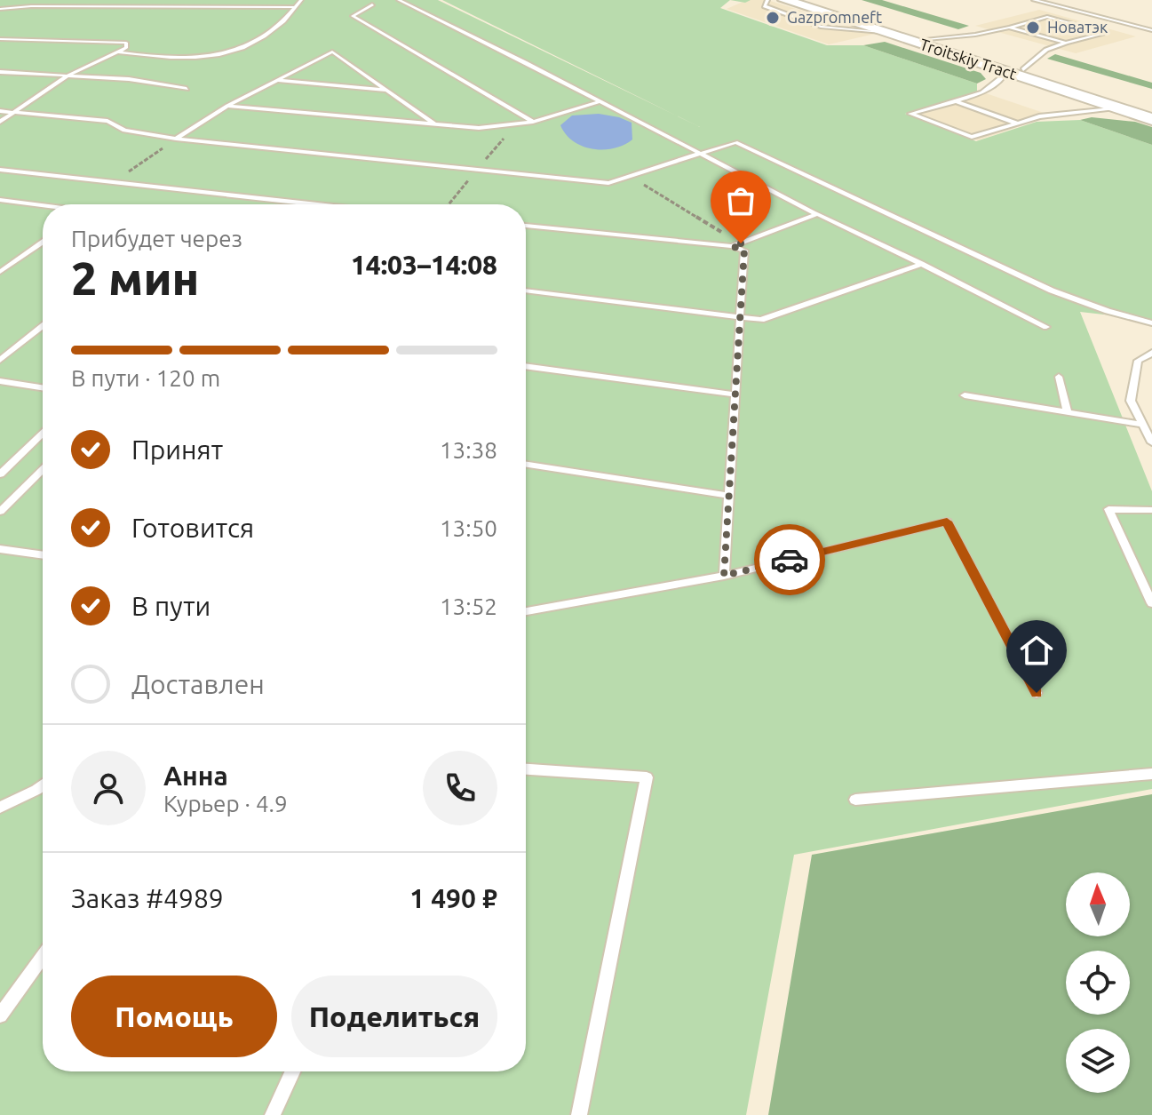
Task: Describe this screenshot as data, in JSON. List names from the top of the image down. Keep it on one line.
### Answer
{"streets":{"main road":["Troitskiy Tract"]},"places":["Gazpromneft","Новатэк"],"north":"top","page":{"heading":["2 мин","Прибудет через","14:03–14:08"],"panel":["Анна","Курьер · 4.9","Заказ #4989","1 490 ₽"],"bar":"В пути · 120 m","list":[["Принят","13:38"],["Готовится","13:50"],["В пути","13:52"],"Доставлен"],"buttons":["Помощь","Поделиться"]}}
